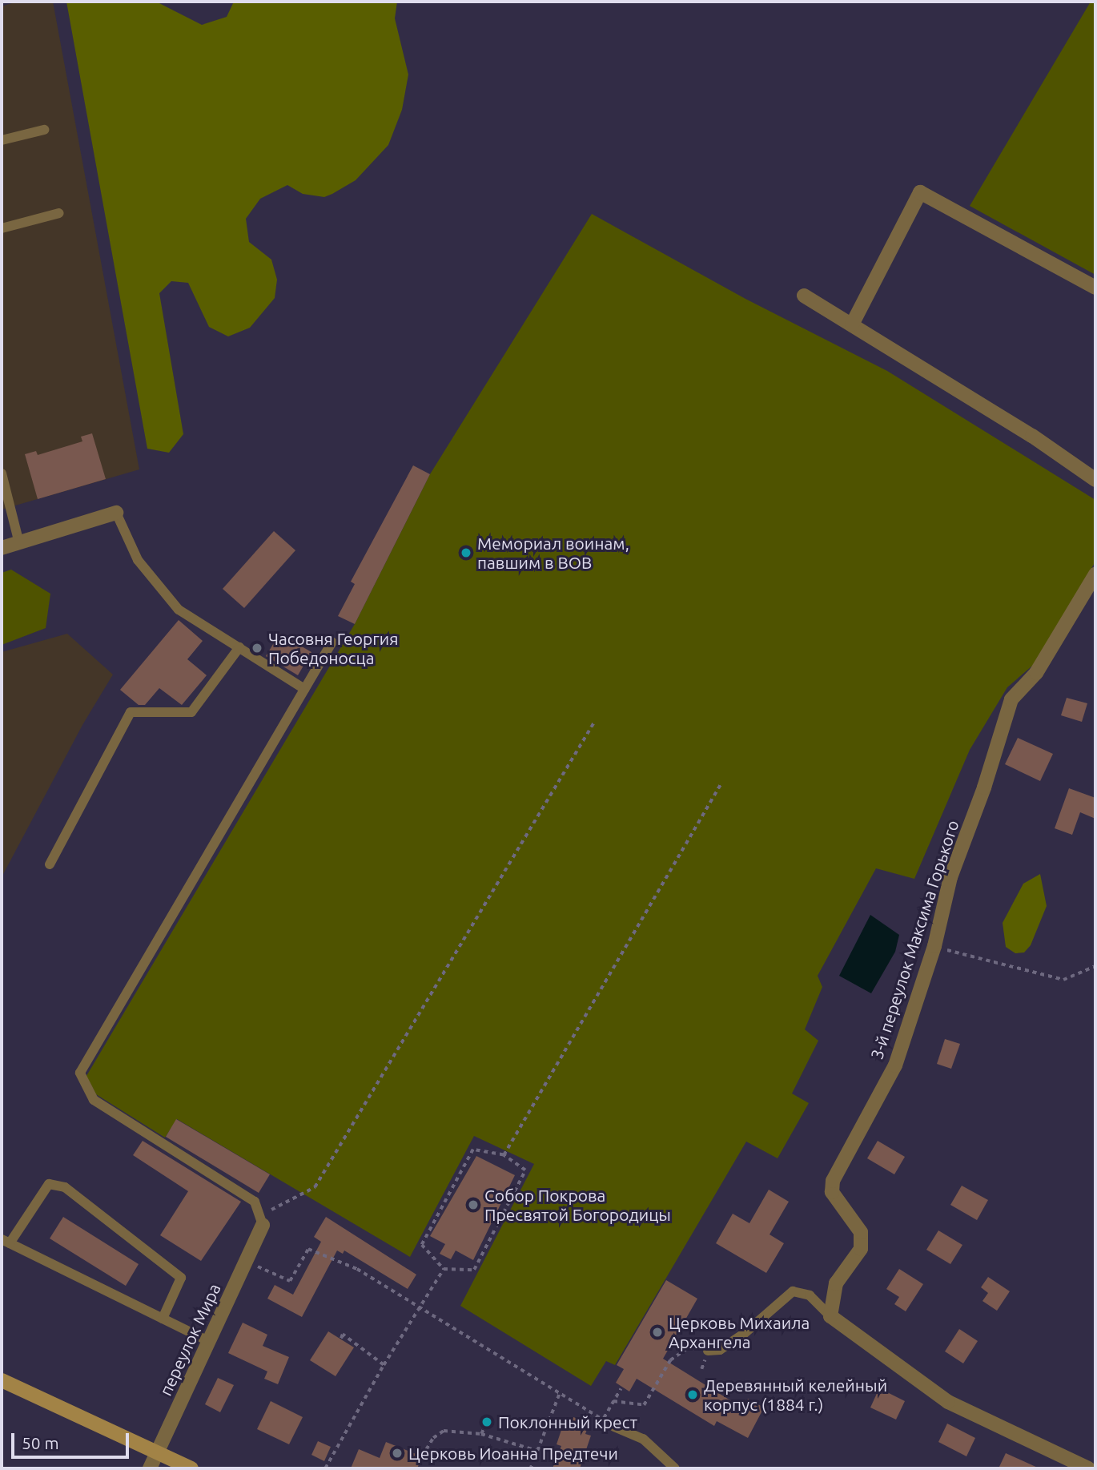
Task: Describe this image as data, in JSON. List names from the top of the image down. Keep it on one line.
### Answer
{"streets":{"street":["3-й переулок Максима Горького","переулок Мира"]},"places":["Мемориал воинам, павшим в ВОВ","Часовня Георгия Победоносца","Собор Покрова Пресвятой Богородицы","Церковь Михаила Архангела","Деревянный келейный корпус (1884 г.)","Поклонный крест","Церковь Иоанна Предтечи"],"scale_bar":"50 m"}
